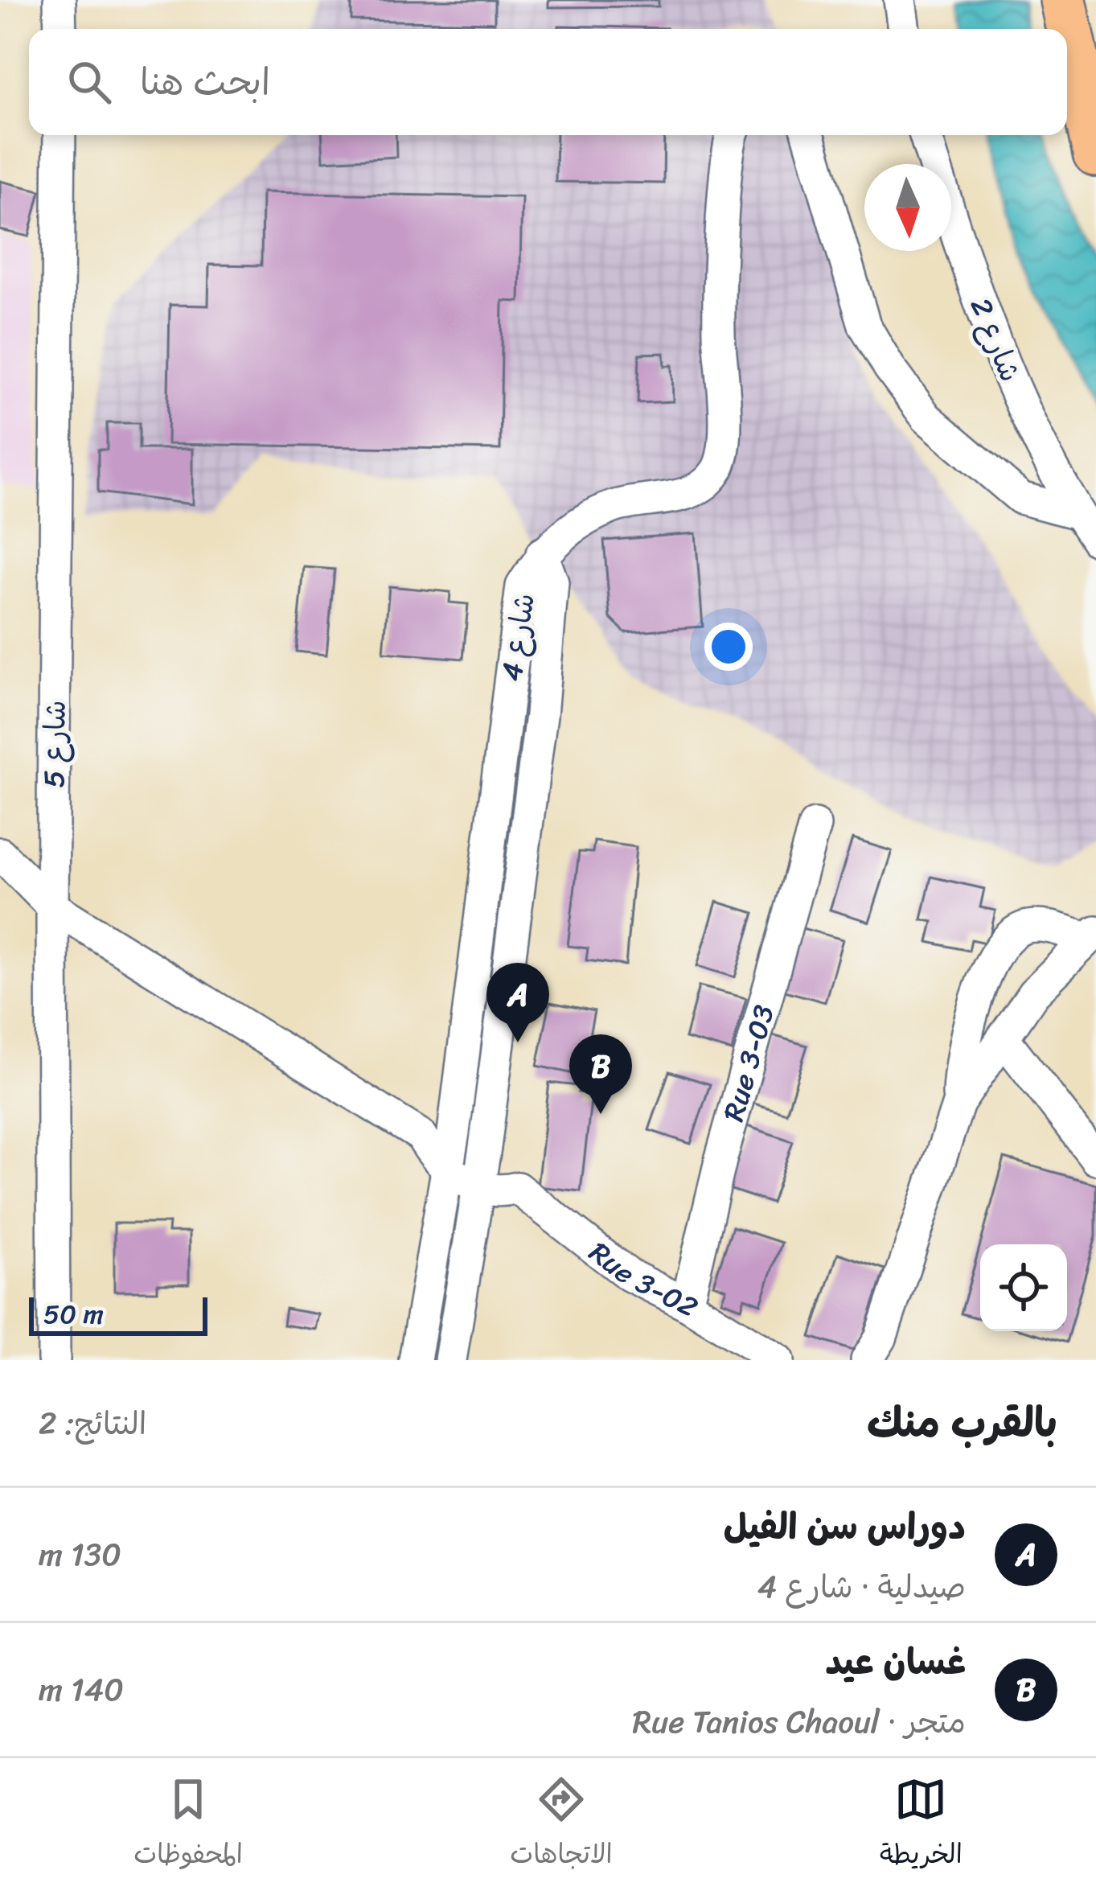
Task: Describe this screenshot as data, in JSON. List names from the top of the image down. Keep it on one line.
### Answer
{"streets":{"street":["شارع 2","شارع 4","شارع 5","Rue 3-03","Rue 3-02"]},"crossings":[["شارع 4","Rue 3-02"],["Rue 3-03","Rue 3-02"]],"scale_bar":"50 m","north":"bottom","page":{"search":"ابحث هنا","pins":["A","B"],"scale":"50 m","heading":["بالقرب منك","النتائج: 2"],"list":[{"mark":"A","name":"دوراس سن الفيل","note":"صيدلية · شارع 4","value":"130 m"},{"mark":"B","name":"غسان عيد","note":"متجر · Rue Tanios Chaoul","value":"140 m"}],"nav":["الخريطة","الاتجاهات","المحفوظات"]}}
